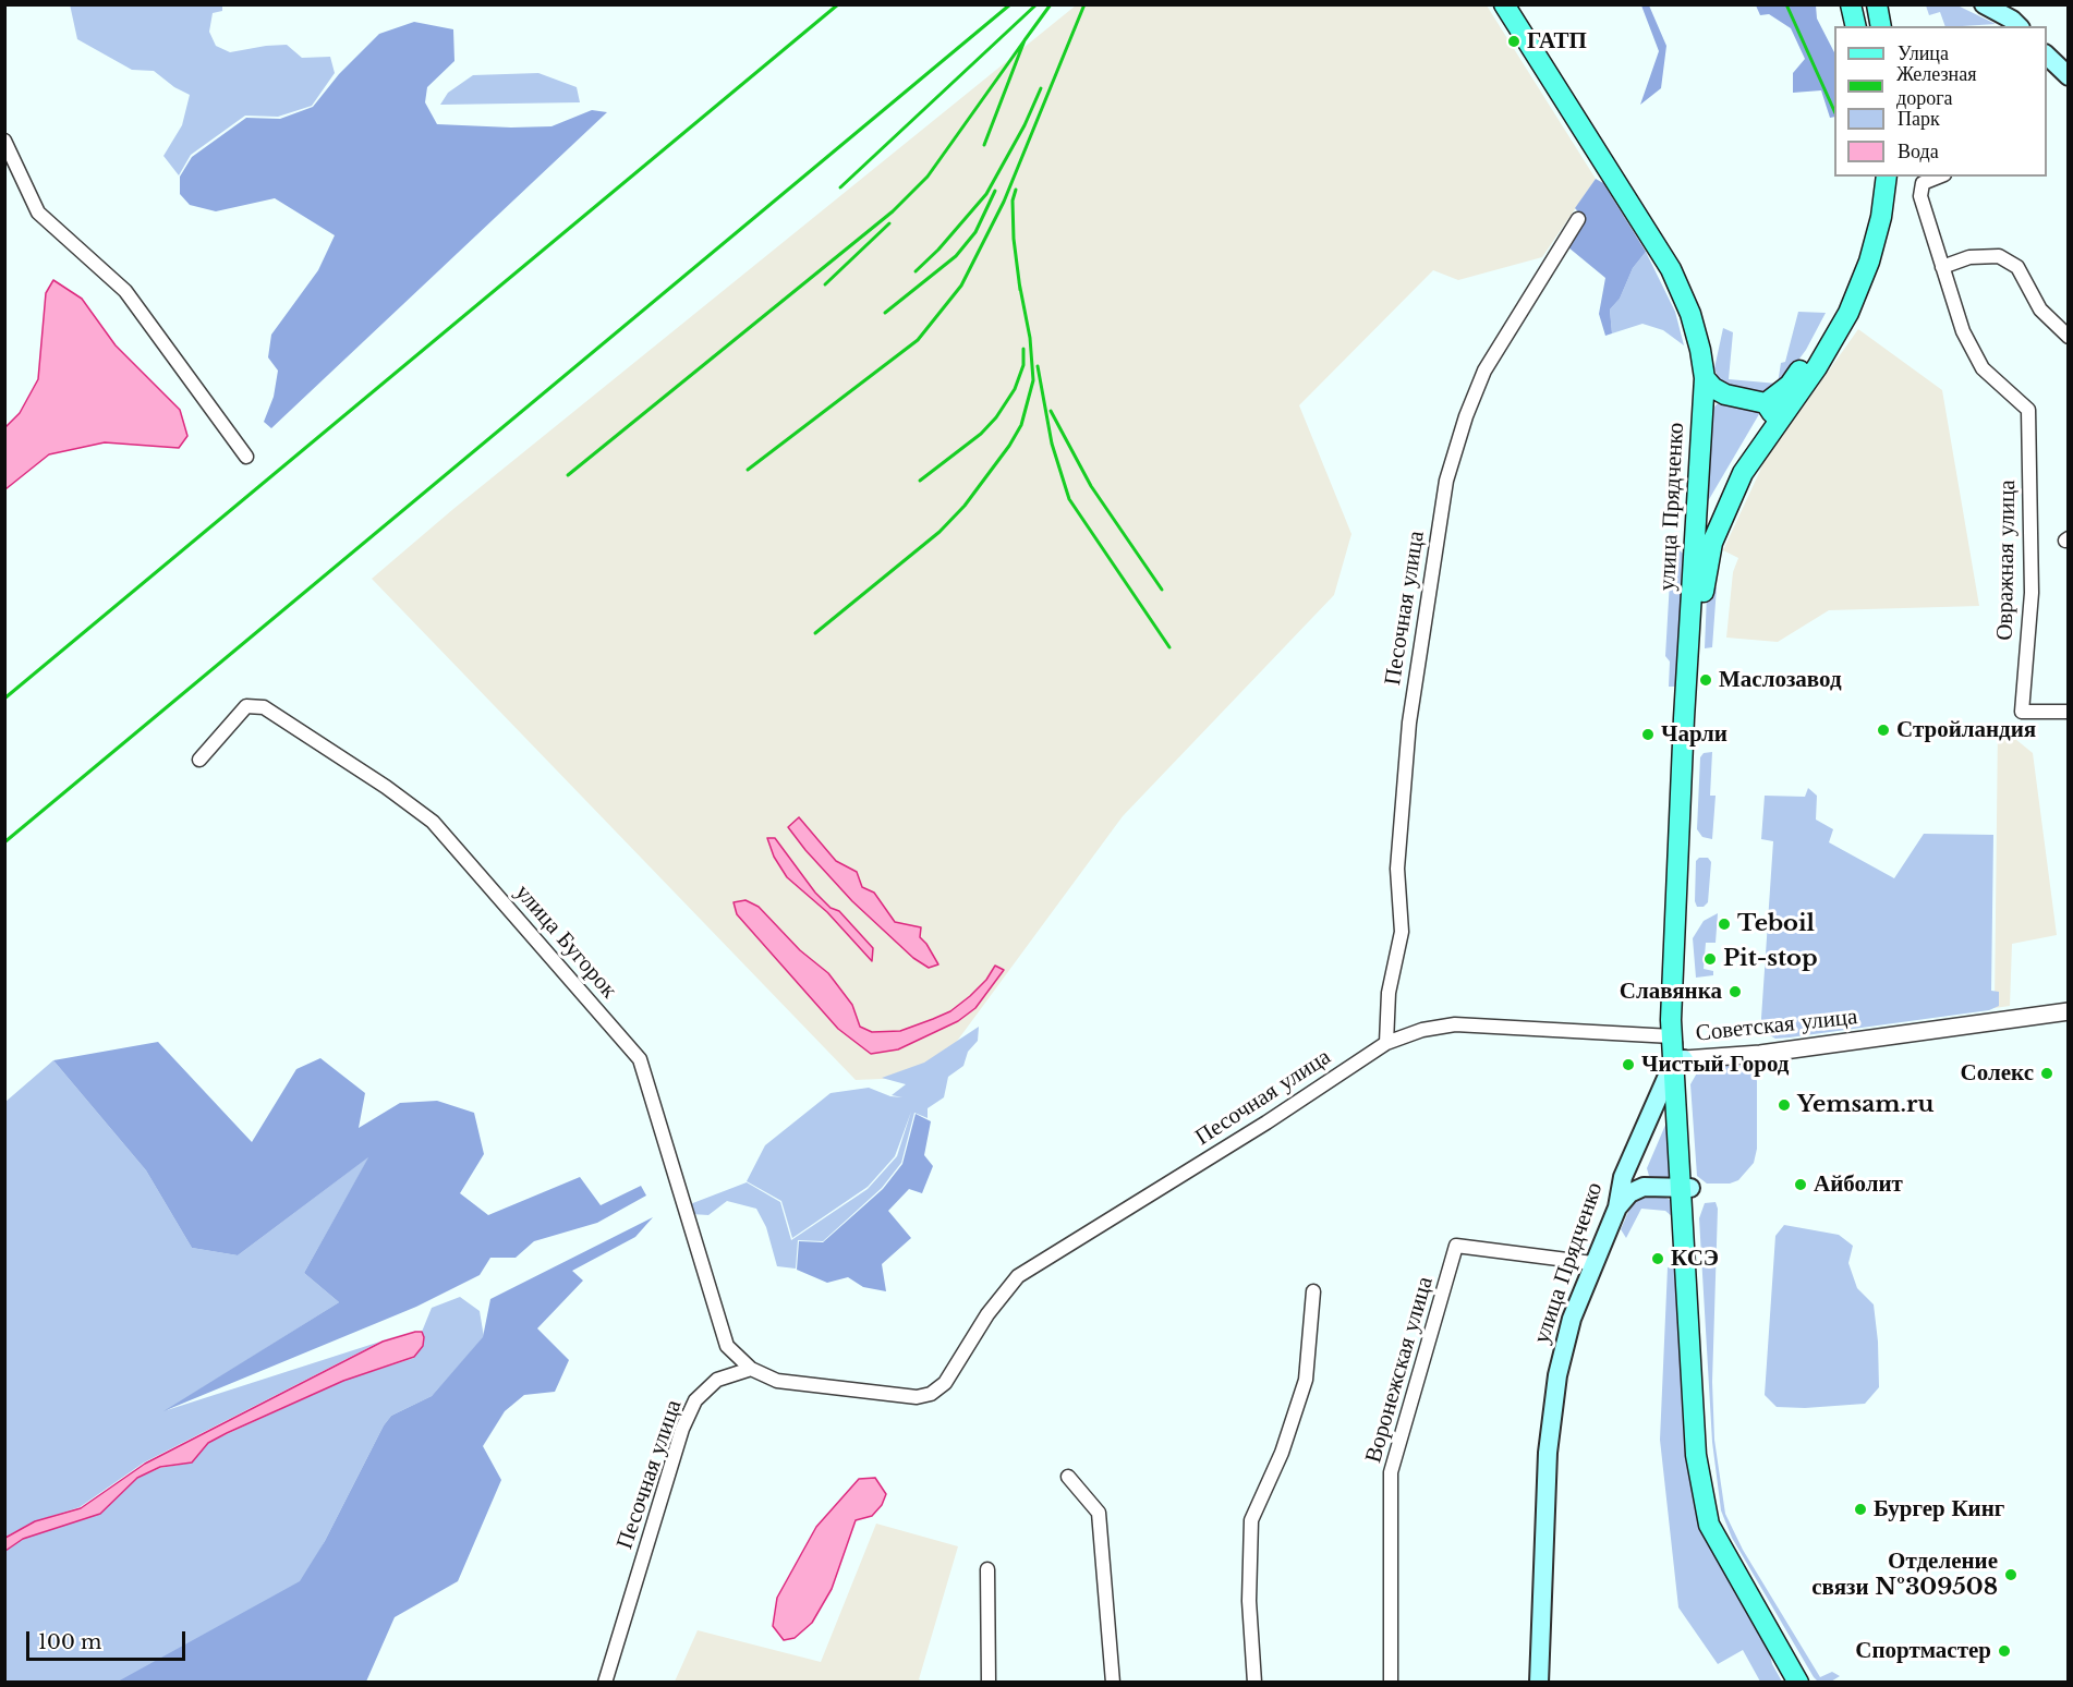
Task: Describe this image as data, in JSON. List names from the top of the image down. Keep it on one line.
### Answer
{"streets":{"main road":["улица Прядченко"],"street":["Овражная улица","Песочная улица","улица Бугорок","Советская улица","Воронежская улица"]},"crossings":[["улица Прядченко","Советская улица"],["улица Прядченко","Воронежская улица"],["Песочная улица","улица Бугорок"],["Песочная улица","Советская улица"]],"places":["ГАТП","Маслозавод","Стройландия","Чарли","Teboil","Pit-stop","Славянка","Чистый Город","Солекс","Yemsam.ru","Айболит","КСЭ","Бургер Кинг","Отделение связи №309508","Спортмастер"],"legend":["Улица","Железная дорога","Парк","Вода"],"scale_bar":"100 m"}
